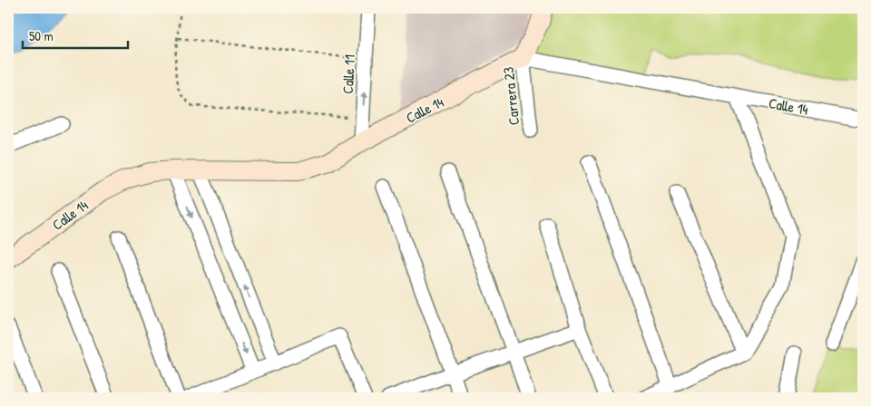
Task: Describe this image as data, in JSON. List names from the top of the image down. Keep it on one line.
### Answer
{"streets":{"street":["Calle 11","Carrera 23","Calle 14"]},"crossings":[["Calle 11","Calle 14"],["Carrera 23","Calle 14"]],"one_way":["Calle 11"],"scale_bar":"50 m"}
